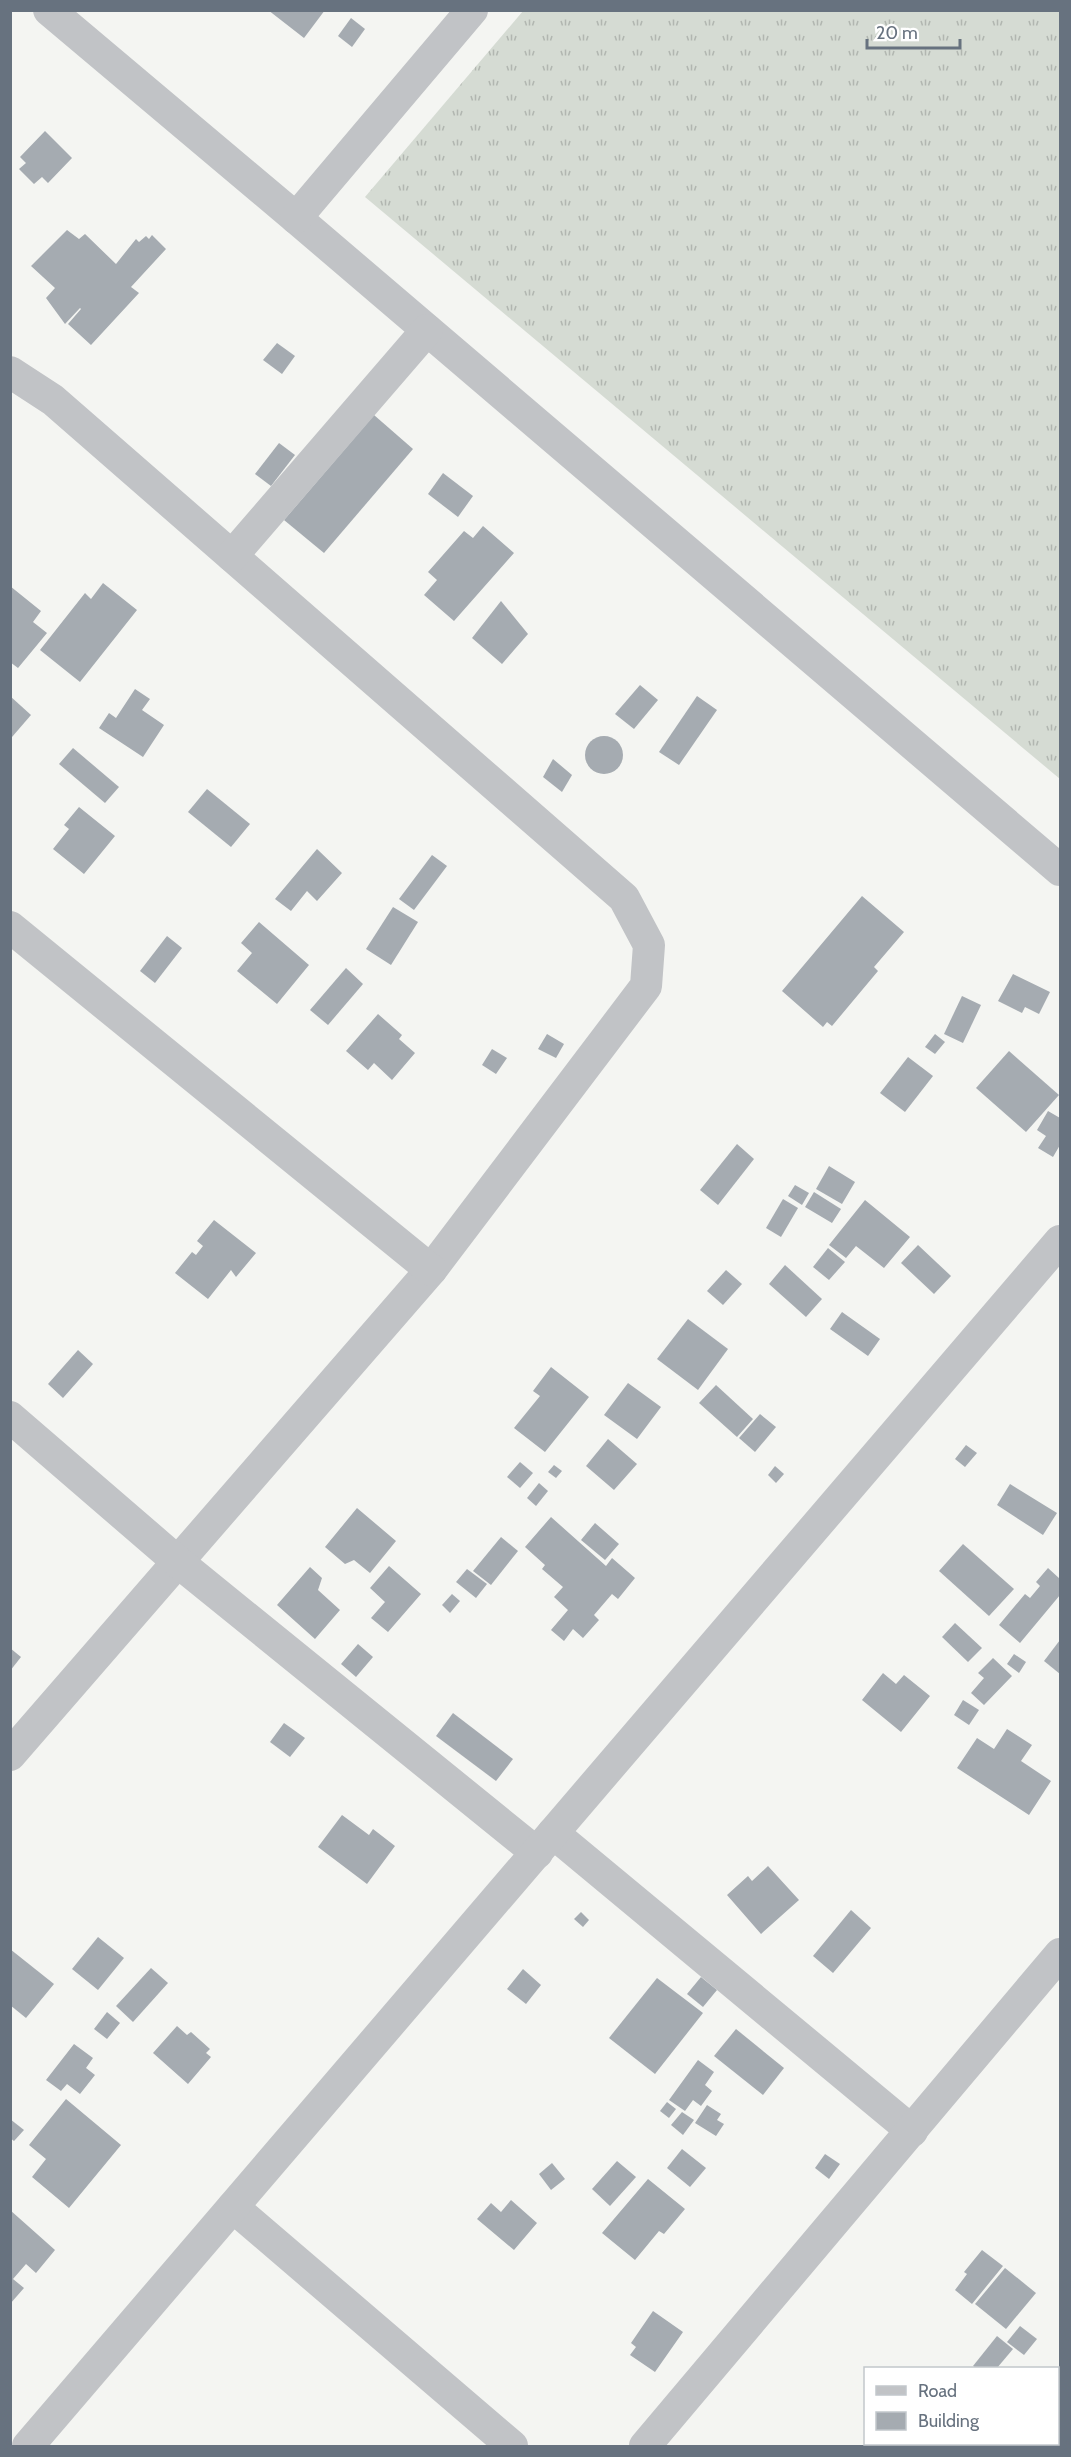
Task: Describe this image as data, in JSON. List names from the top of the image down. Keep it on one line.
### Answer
{"legend":["Road","Building"],"scale_bar":"20 m"}
